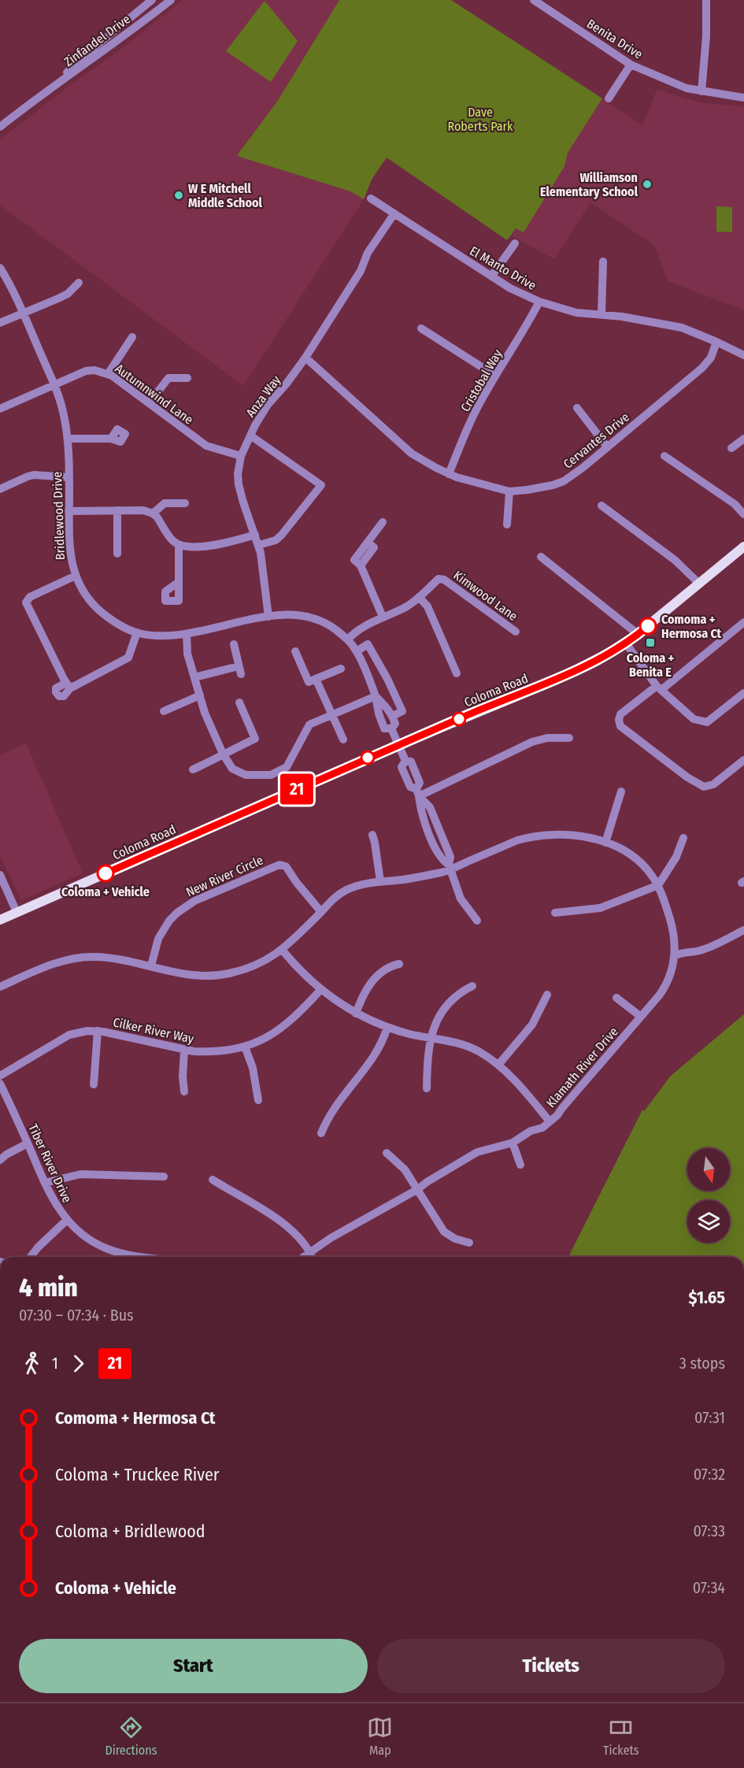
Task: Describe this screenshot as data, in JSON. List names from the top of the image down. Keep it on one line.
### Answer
{"streets":{"main road":["Coloma Road"],"street":["Benita Drive","Zinfandel Drive","El Manto Drive","Cristobal Way","Autumnwind Lane","Anza Way","Cervantes Drive","Bridlewood Drive","Kimwood Lane","New River Circle","Cilker River Way","Klamath River Drive","Tiber River Drive"]},"crossings":[["El Manto Drive","Cristobal Way"],["El Manto Drive","Anza Way"],["El Manto Drive","Cervantes Drive"],["Cristobal Way","Cervantes Drive"],["Autumnwind Lane","Anza Way"],["Autumnwind Lane","Bridlewood Drive"],["Anza Way","Cervantes Drive"],["Anza Way","Bridlewood Drive"],["Bridlewood Drive","Kimwood Lane"],["Bridlewood Drive","Coloma Road"],["New River Circle","Klamath River Drive"]],"parks":["Dave Roberts Park"],"places":{"other":["Williamson Elementary School","W E Mitchell Middle School","Comoma + Hermosa Ct","Coloma + Vehicle"],"transit":["Coloma + Benita E"]},"lines":["bus line 21"],"north":"bottom","page":{"on_map":"21","heading":["4 min","07:30 – 07:34 · Bus","$1.65"],"legs":["1","21","3 stops"],"list":[{"name":"Comoma + Hermosa Ct","value":"07:31"},{"name":"Coloma + Truckee River","value":"07:32"},{"name":"Coloma + Bridlewood","value":"07:33"},{"name":"Coloma + Vehicle","value":"07:34"}],"buttons":["Start","Tickets"],"tabs":["Directions","Map","Tickets"]}}
